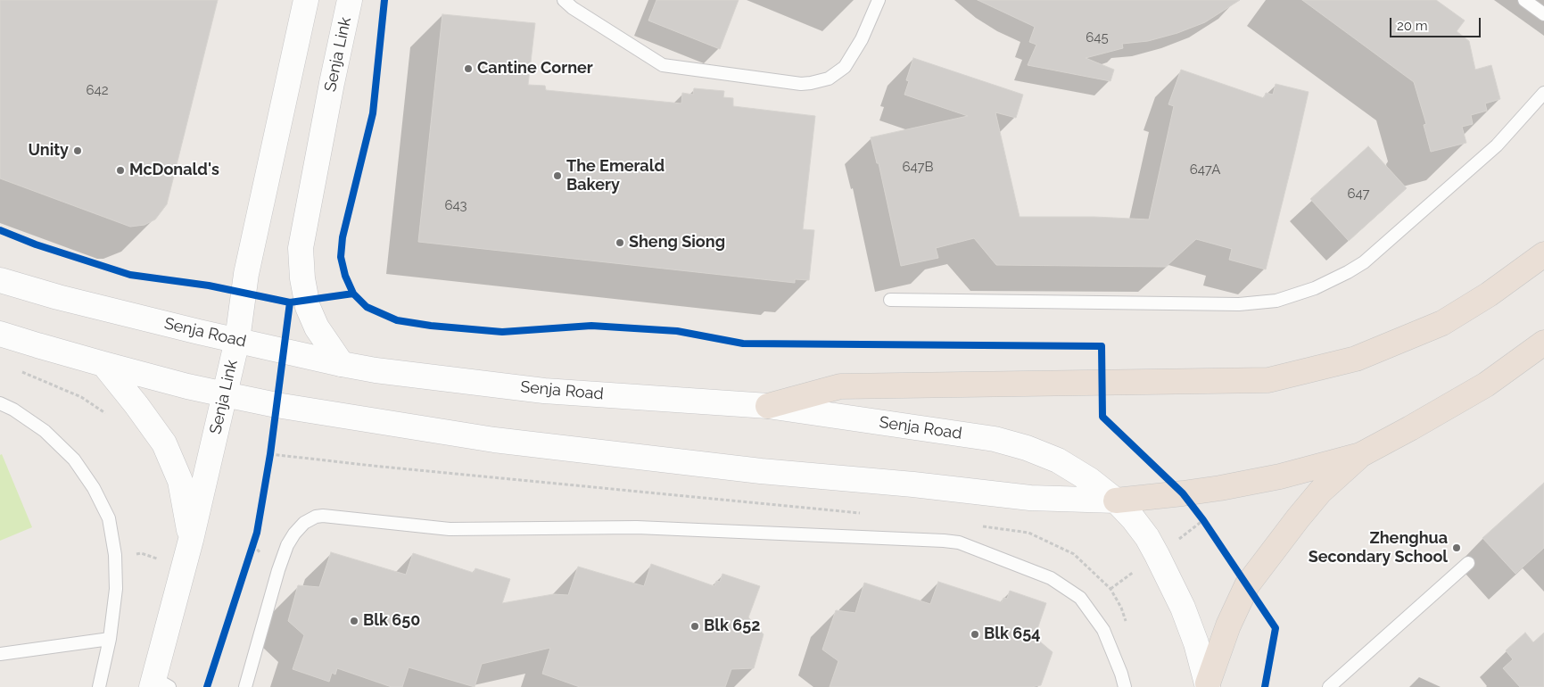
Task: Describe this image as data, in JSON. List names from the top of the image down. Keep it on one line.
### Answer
{"streets":{"street":["Senja Link","Senja Road"]},"crossings":[["Senja Link","Senja Road"]],"places":["Cantine Corner","Unity","McDonald's","The Emerald Bakery","Sheng Siong","Zhenghua Secondary School","Blk 650","Blk 652","Blk 654"],"house_numbers":["645","642","647B","647A","647","643"],"scale_bar":"20 m"}
